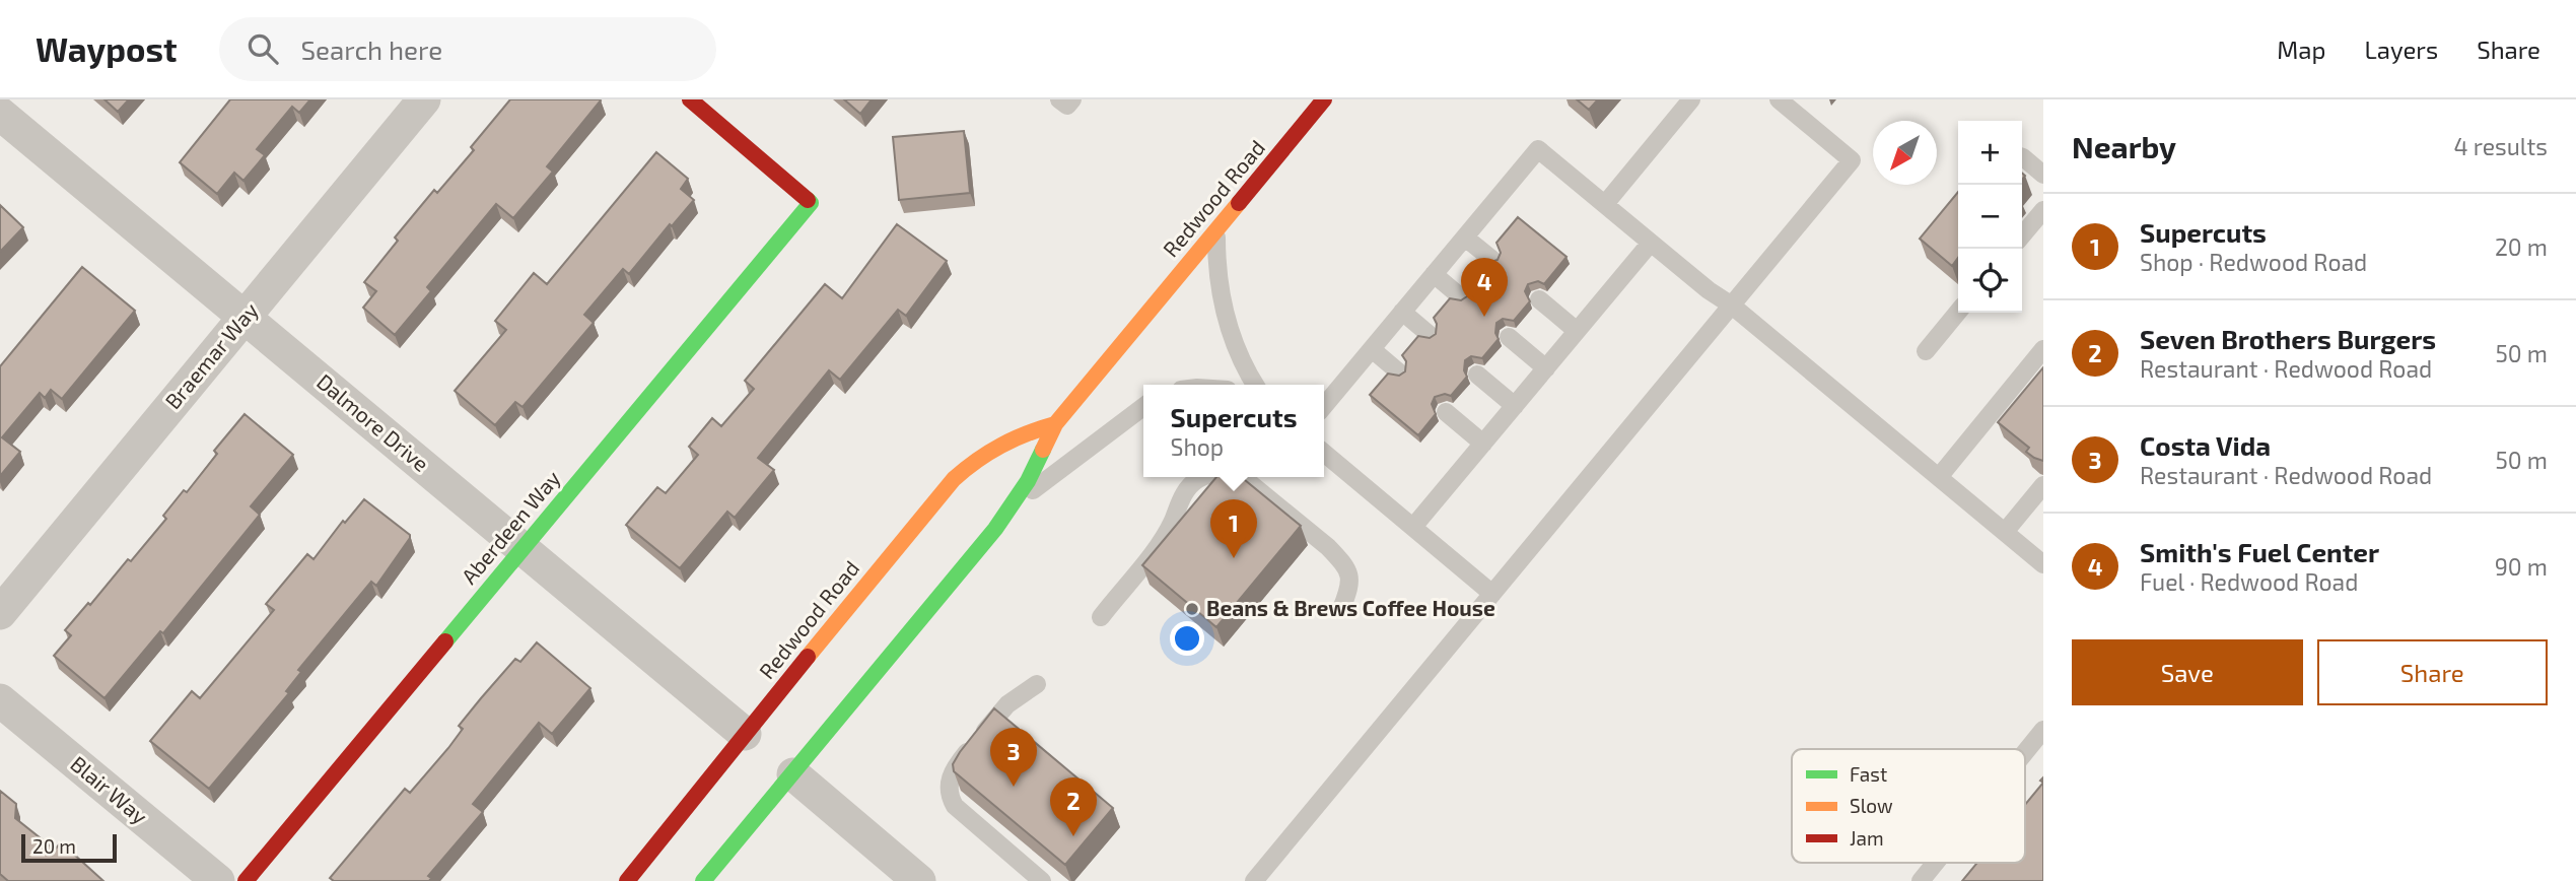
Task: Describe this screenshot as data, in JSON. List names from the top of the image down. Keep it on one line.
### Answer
{"streets":{"main road":["Redwood Road","Aberdeen Way"],"street":["Braemar Way","Dalmore Drive","Blair Way"]},"crossings":[["Redwood Road","Dalmore Drive"],["Braemar Way","Dalmore Drive"],["Dalmore Drive","Aberdeen Way"]],"places":["Beans & Brews Coffee House"],"legend":["Fast","Slow","Jam"],"scale_bar":"20 m","north":"bottom left","page":{"header":"Waypost","search":"Search here","nav":["Map","Layers","Share"],"heading":["Nearby","4 results"],"map_buttons":["+","−"],"list":[{"mark":"1","name":"Supercuts","note":"Shop · Redwood Road","value":"20 m"},{"mark":"2","name":"Seven Brothers Burgers","note":"Restaurant · Redwood Road","value":"50 m"},{"mark":"3","name":"Costa Vida","note":"Restaurant · Redwood Road","value":"50 m"},{"mark":"4","name":"Smith's Fuel Center","note":"Fuel · Redwood Road","value":"90 m"}],"pins":["4","1","3","2"],"popup":["Supercuts","Shop"],"buttons":["Save","Share"],"scale":"20 m"}}
